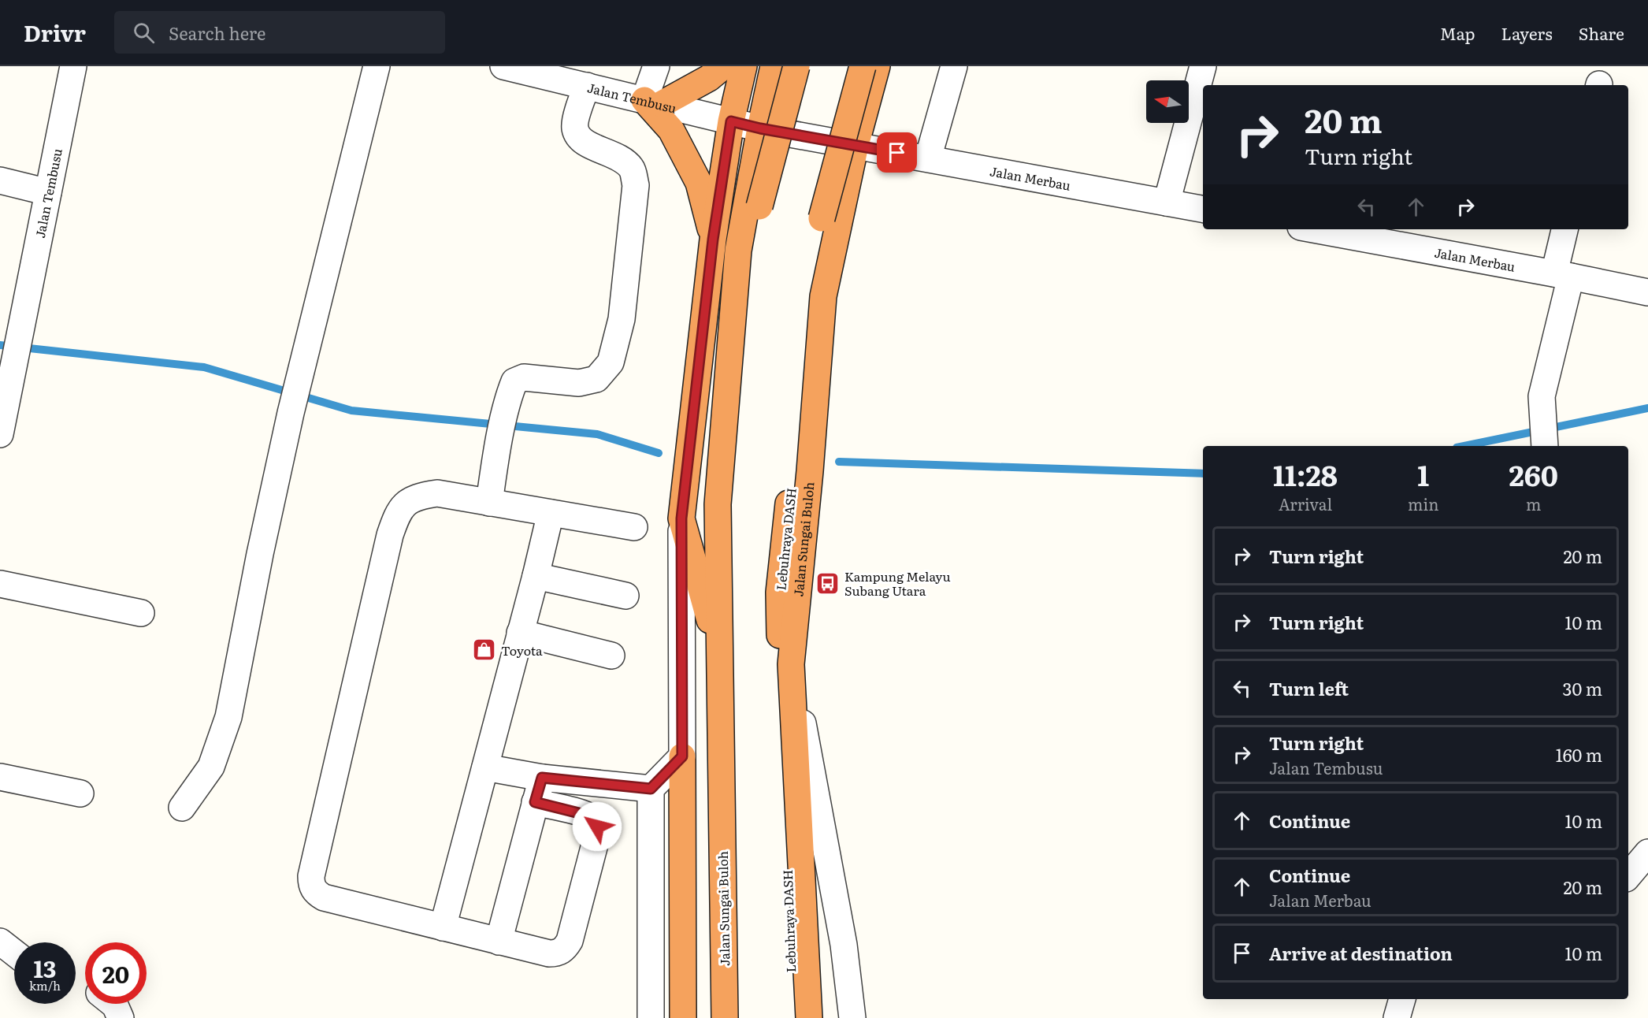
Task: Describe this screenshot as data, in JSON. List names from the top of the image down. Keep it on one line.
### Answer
{"streets":{"highway":["Lebuhraya DASH","Jalan Sungai Buloh"],"street":["Jalan Tembusu","Jalan Merbau"]},"crossings":[["Jalan Tembusu","Jalan Merbau"],["Jalan Tembusu","Jalan Sungai Buloh"],["Jalan Merbau","Jalan Sungai Buloh"]],"places":{"bus stop":["Kampung Melayu Subang Utara"],"shop":["Toyota"]},"north":"left","page":{"header":"Drivr","search":"Search here","nav":["Map","Layers","Share"],"turn":["20 m","Turn right"],"eta":["11:28","Arrival","1","min","260","m"],"list":[{"name":"Turn right","value":"20 m"},{"name":"Turn right","value":"10 m"},{"name":"Turn left","value":"30 m"},{"name":"Turn right","note":"Jalan Tembusu","value":"160 m"},{"name":"Continue","value":"10 m"},{"name":"Continue","note":"Jalan Merbau","value":"20 m"},{"name":"Arrive at destination","value":"10 m"}],"speed":"13 km/h","limit":"20"}}
